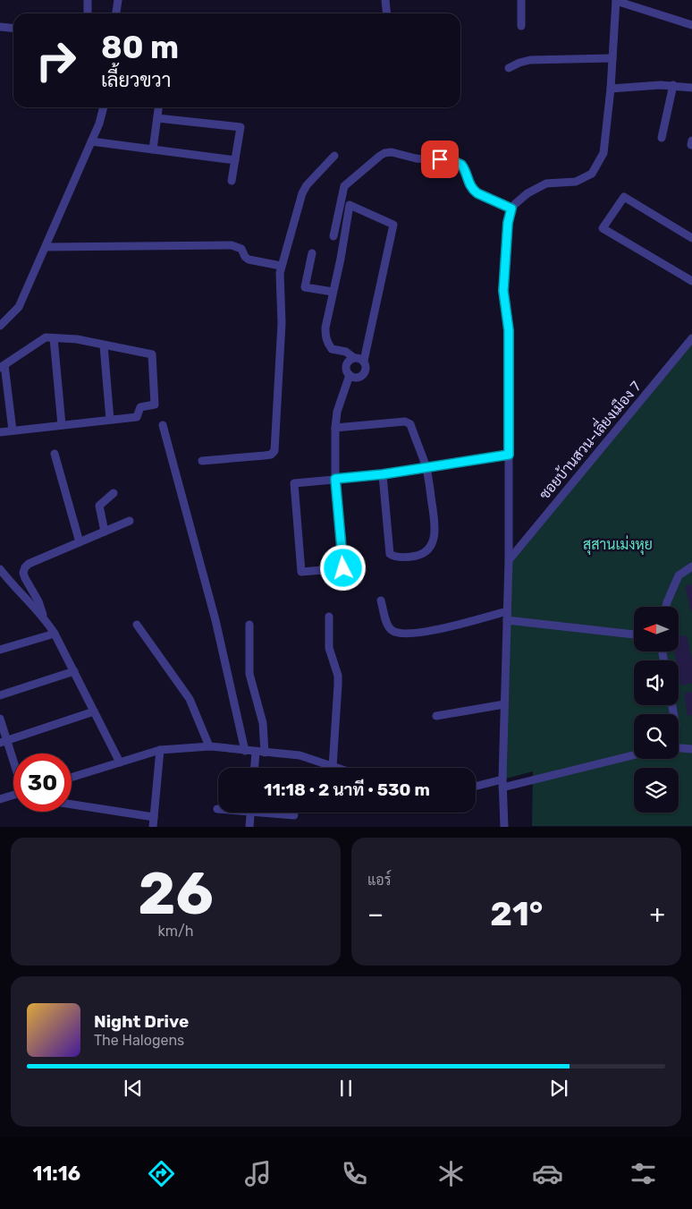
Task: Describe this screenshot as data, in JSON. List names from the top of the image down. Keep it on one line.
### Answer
{"streets":{"street":["ซอยบ้านสวน-เลี่ยงเมือง 7"]},"parks":["สุสานเม่งหุย"],"north":"left","page":{"turn":["80 m","เลี้ยวขวา"],"limit":"30","trip":"11:18 · 2 นาที · 530 m","tile":[["26","km/h"],"แอร์"],"heat":["−","21°","+"],"song":["Night Drive","The Halogens"],"tabs":"11:16"}}
